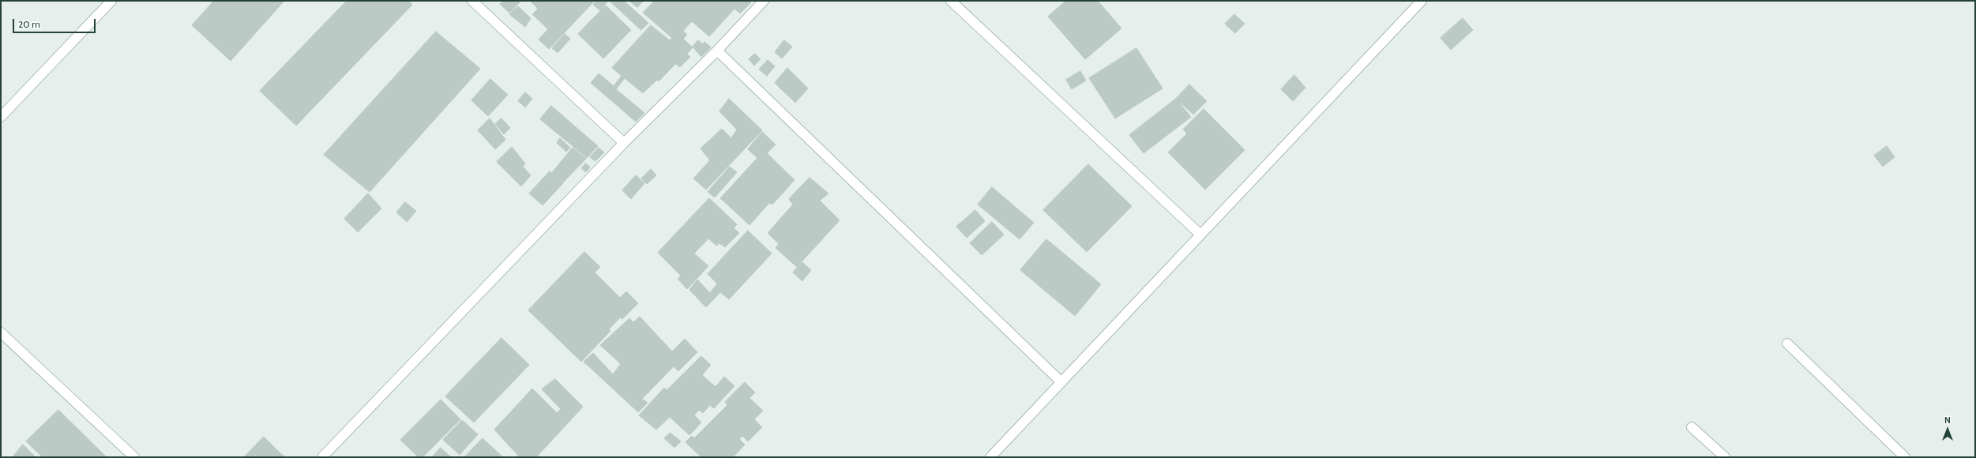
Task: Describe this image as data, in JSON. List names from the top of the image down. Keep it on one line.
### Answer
{"scale_bar":"20 m","north":"top"}
